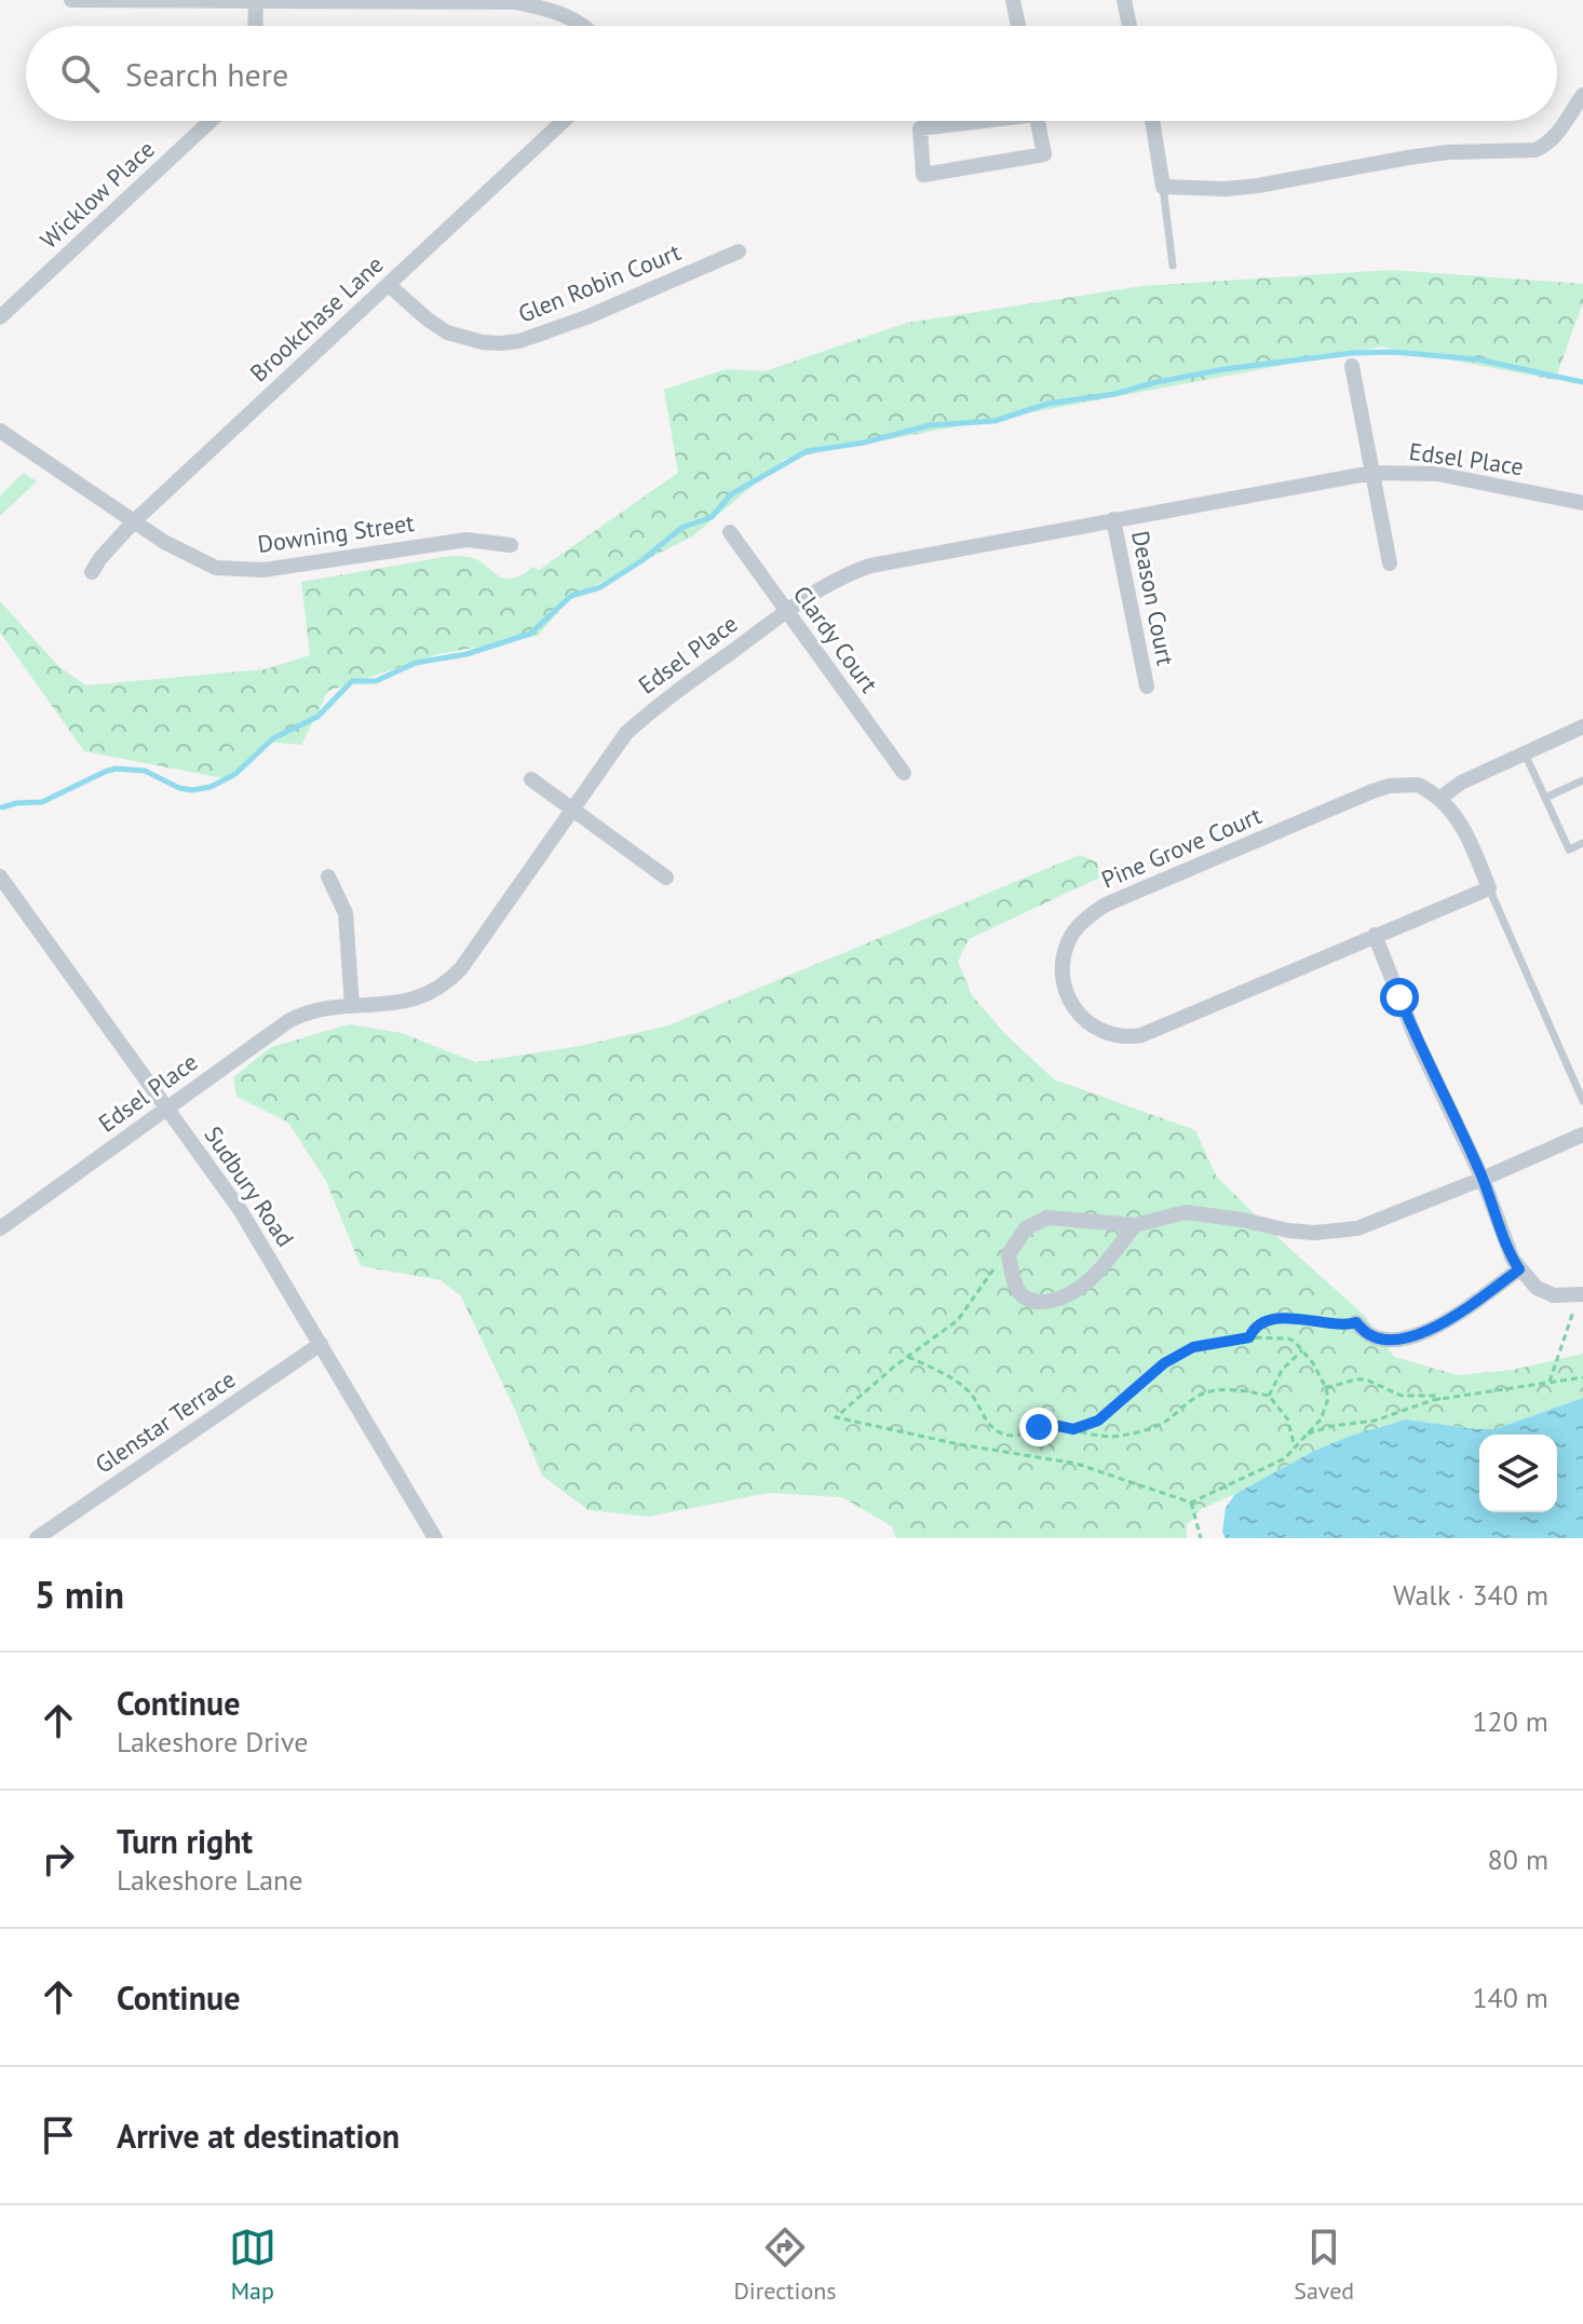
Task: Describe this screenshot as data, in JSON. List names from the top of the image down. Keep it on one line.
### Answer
{"streets":{"street":["Wicklow Place","Glen Robin Court","Brookchase Lane","Edsel Place","Downing Street","Deason Court","Clardy Court","Pine Grove Court","Sudbury Road","Glenstar Terrace"]},"crossings":[["Glen Robin Court","Brookchase Lane"],["Brookchase Lane","Downing Street"],["Edsel Place","Deason Court"],["Edsel Place","Clardy Court"],["Edsel Place","Sudbury Road"],["Sudbury Road","Glenstar Terrace"]],"page":{"search":"Search here","heading":["5 min","Walk · 340 m"],"list":[["Continue","Lakeshore Drive","120 m"],["Turn right","Lakeshore Lane","80 m"],["Continue","140 m"],"Arrive at destination"],"nav":["Map","Directions","Saved"]}}
